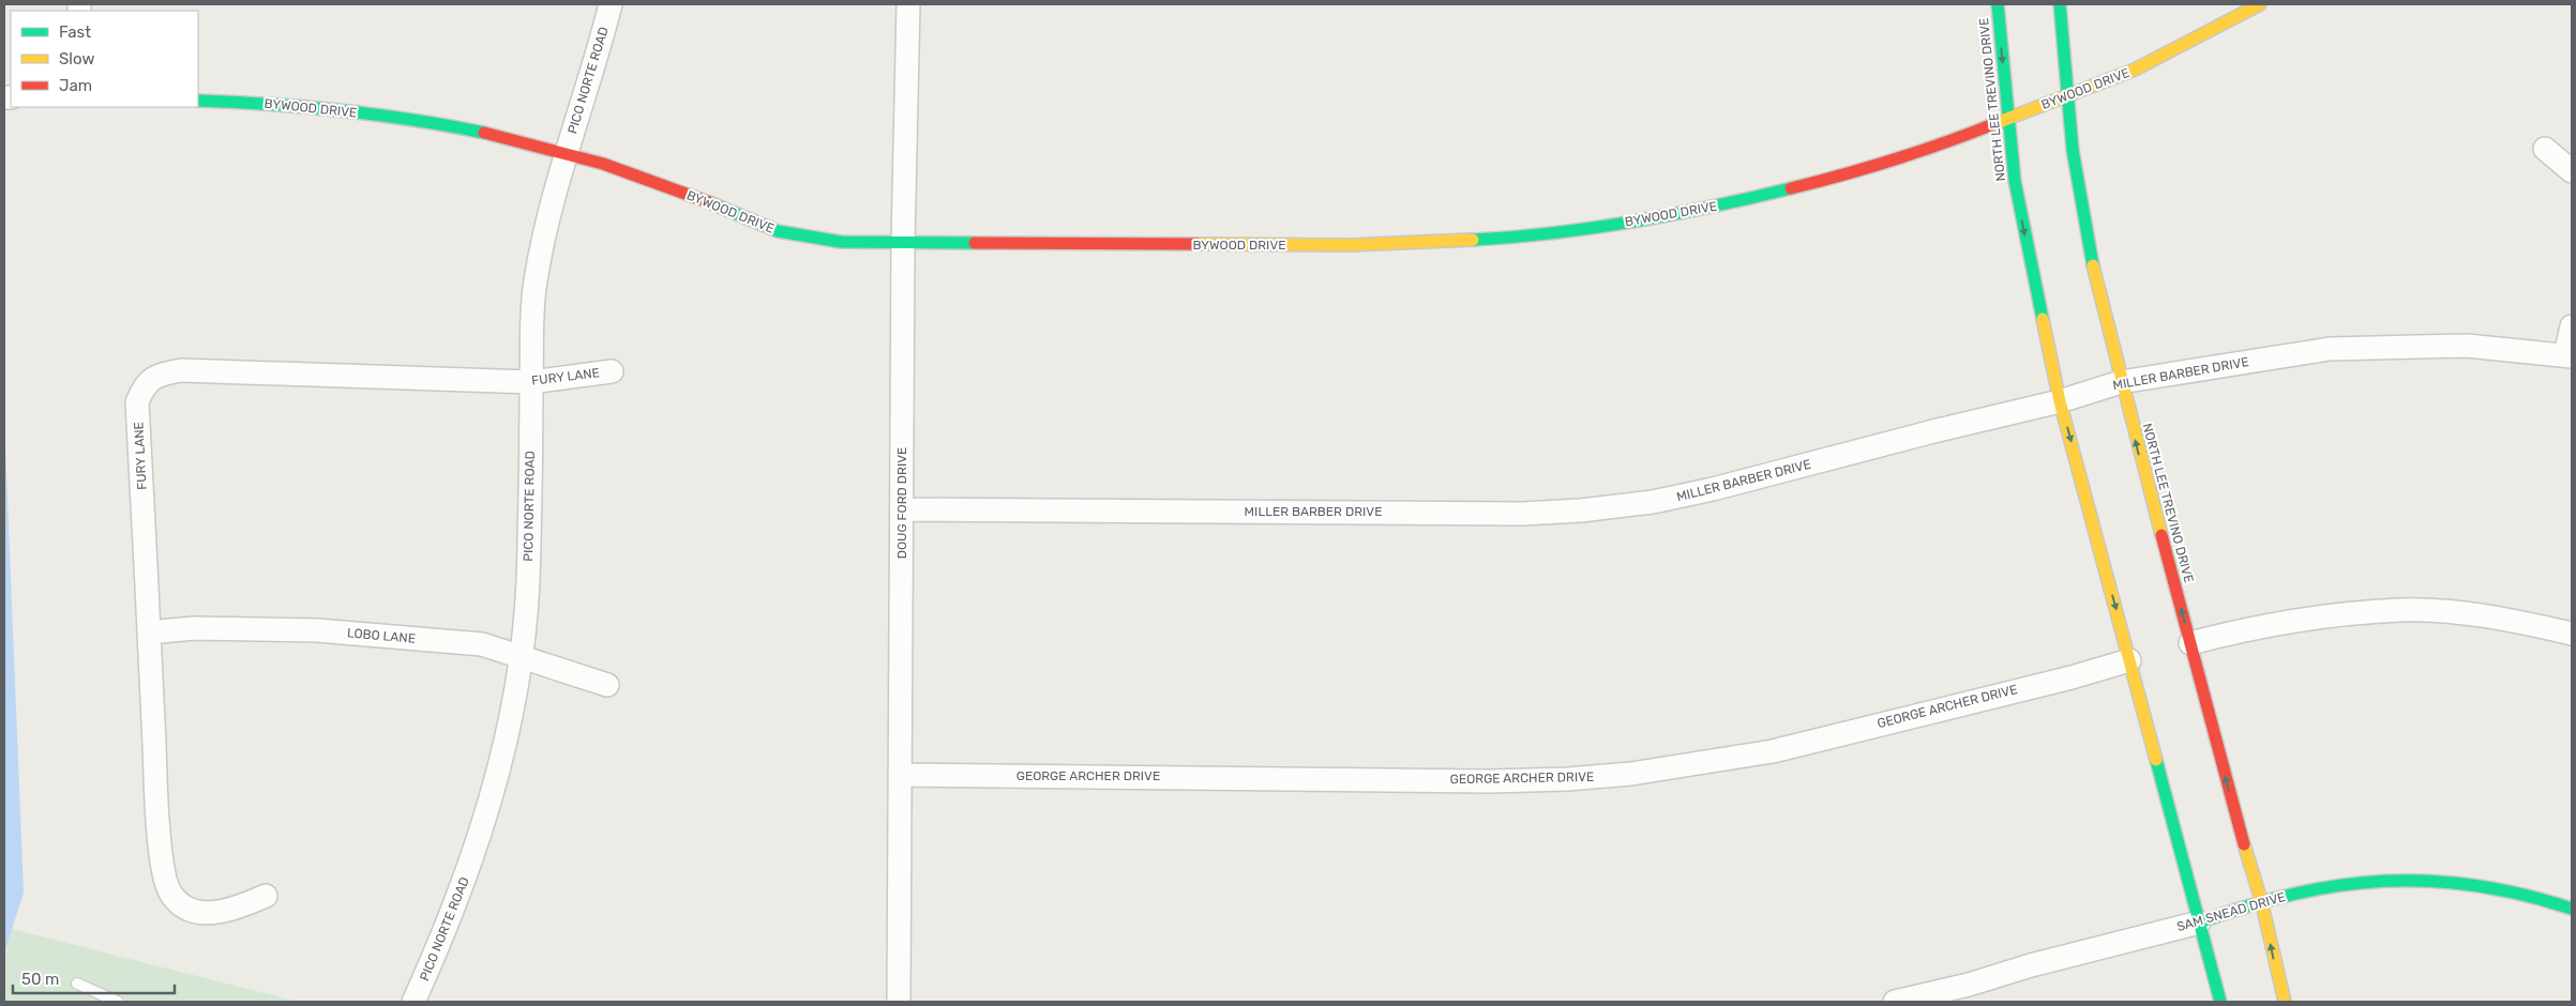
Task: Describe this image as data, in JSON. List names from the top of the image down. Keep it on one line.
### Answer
{"streets":{"street":["PICO NORTE ROAD","BYWOOD DRIVE","NORTH LEE TREVINO DRIVE","MILLER BARBER DRIVE","FURY LANE","DOUG FORD DRIVE","LOBO LANE","GEORGE ARCHER DRIVE","SAM SNEAD DRIVE"]},"crossings":[["PICO NORTE ROAD","BYWOOD DRIVE"],["PICO NORTE ROAD","FURY LANE"],["PICO NORTE ROAD","LOBO LANE"],["BYWOOD DRIVE","NORTH LEE TREVINO DRIVE"],["BYWOOD DRIVE","DOUG FORD DRIVE"],["NORTH LEE TREVINO DRIVE","MILLER BARBER DRIVE"],["NORTH LEE TREVINO DRIVE","GEORGE ARCHER DRIVE"],["NORTH LEE TREVINO DRIVE","SAM SNEAD DRIVE"],["MILLER BARBER DRIVE","DOUG FORD DRIVE"],["FURY LANE","LOBO LANE"],["DOUG FORD DRIVE","GEORGE ARCHER DRIVE"]],"legend":["Fast","Slow","Jam"],"scale_bar":"50 m"}
